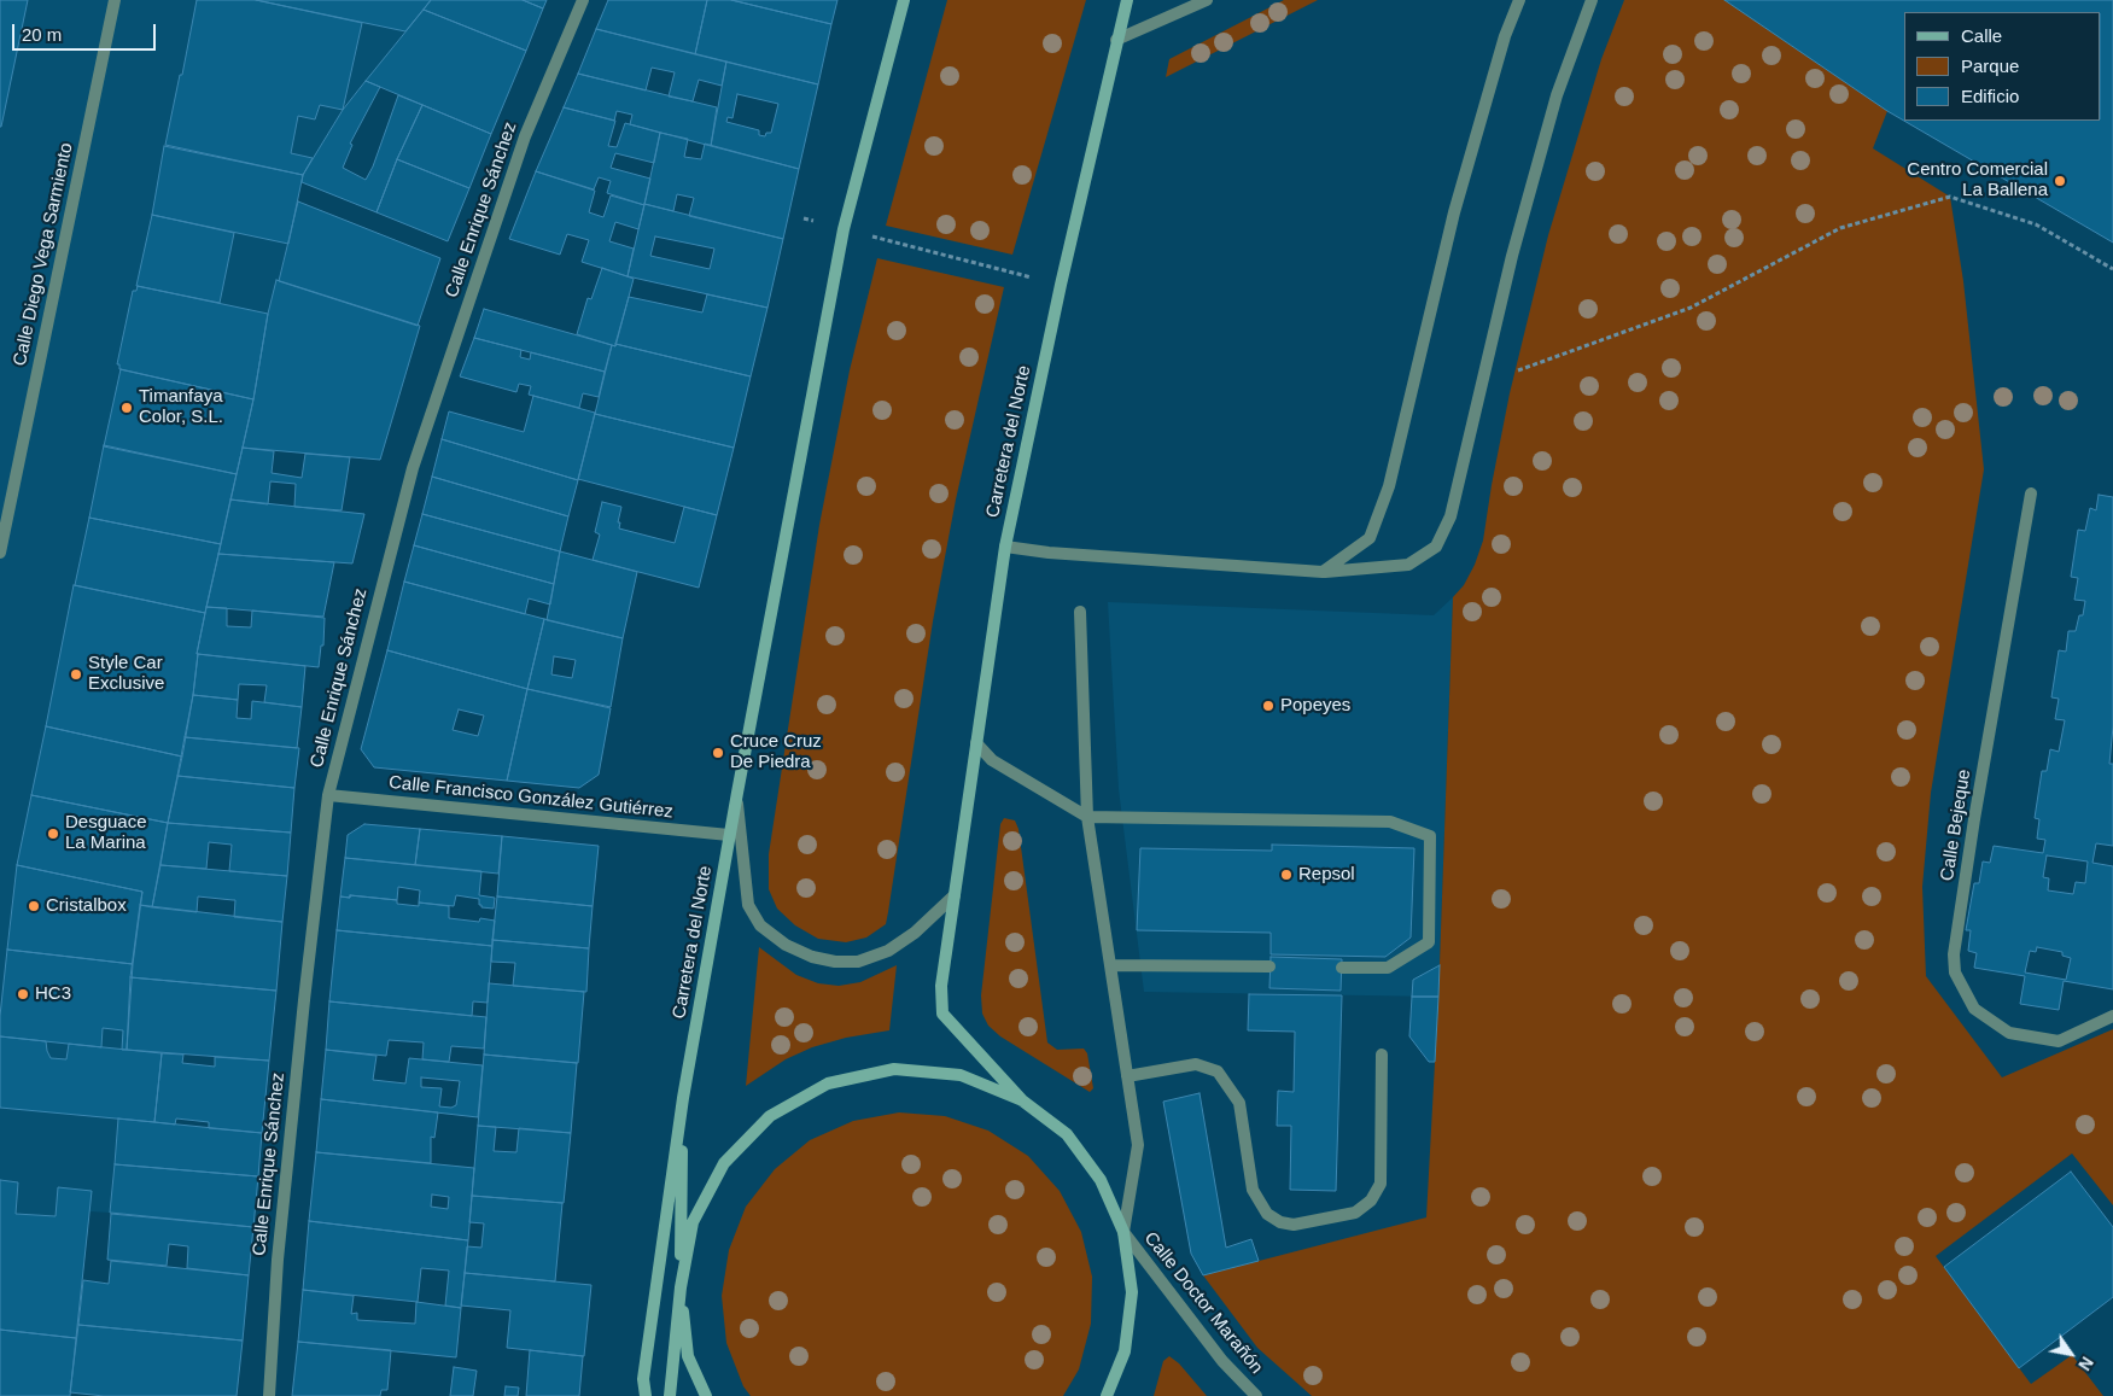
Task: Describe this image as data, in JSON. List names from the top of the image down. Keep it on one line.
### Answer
{"streets":{"street":["Calle Enrique Sánchez","Calle Diego Vega Sarmiento","Carretera del Norte","Calle Francisco González Gutiérrez","Calle Bejeque","Calle Doctor Marañón"]},"crossings":[["Calle Enrique Sánchez","Calle Francisco González Gutiérrez"],["Carretera del Norte","Calle Francisco González Gutiérrez"]],"places":["Centro Comercial La Ballena","Timanfaya Color, S.L.","Style Car Exclusive","Popeyes","Cruce Cruz De Piedra","Desguace La Marina","Repsol","Cristalbox","HC3"],"legend":["Calle","Parque","Edificio"],"scale_bar":"20 m","north":"bottom right"}
